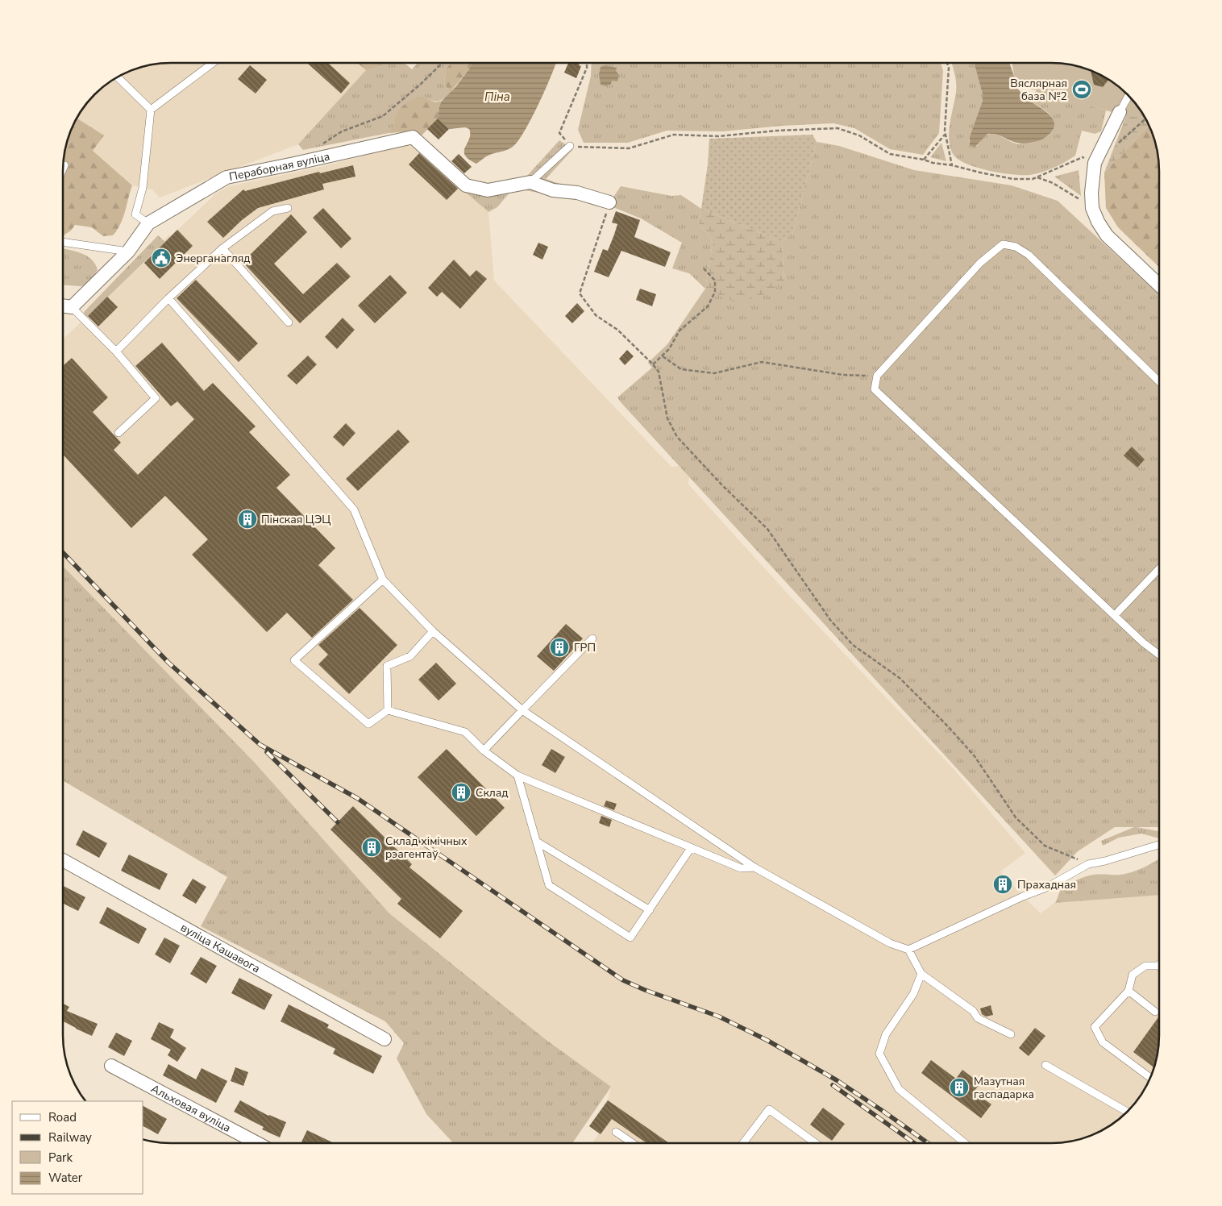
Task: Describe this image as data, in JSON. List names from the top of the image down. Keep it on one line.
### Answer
{"streets":{"street":["Пераборная вуліца","вуліца Кашавога","Альховая вуліца"]},"water":["Піна"],"places":{"sports":["Вяслярная база №2"],"public building":["Энерганагляд"],"building":["Пінская ЦЭЦ","ГРП","Склад","Склад хімічных рэагентаў","Прахадная","Мазутная гаспадарка"]},"legend":["Road","Railway","Park","Water"]}
